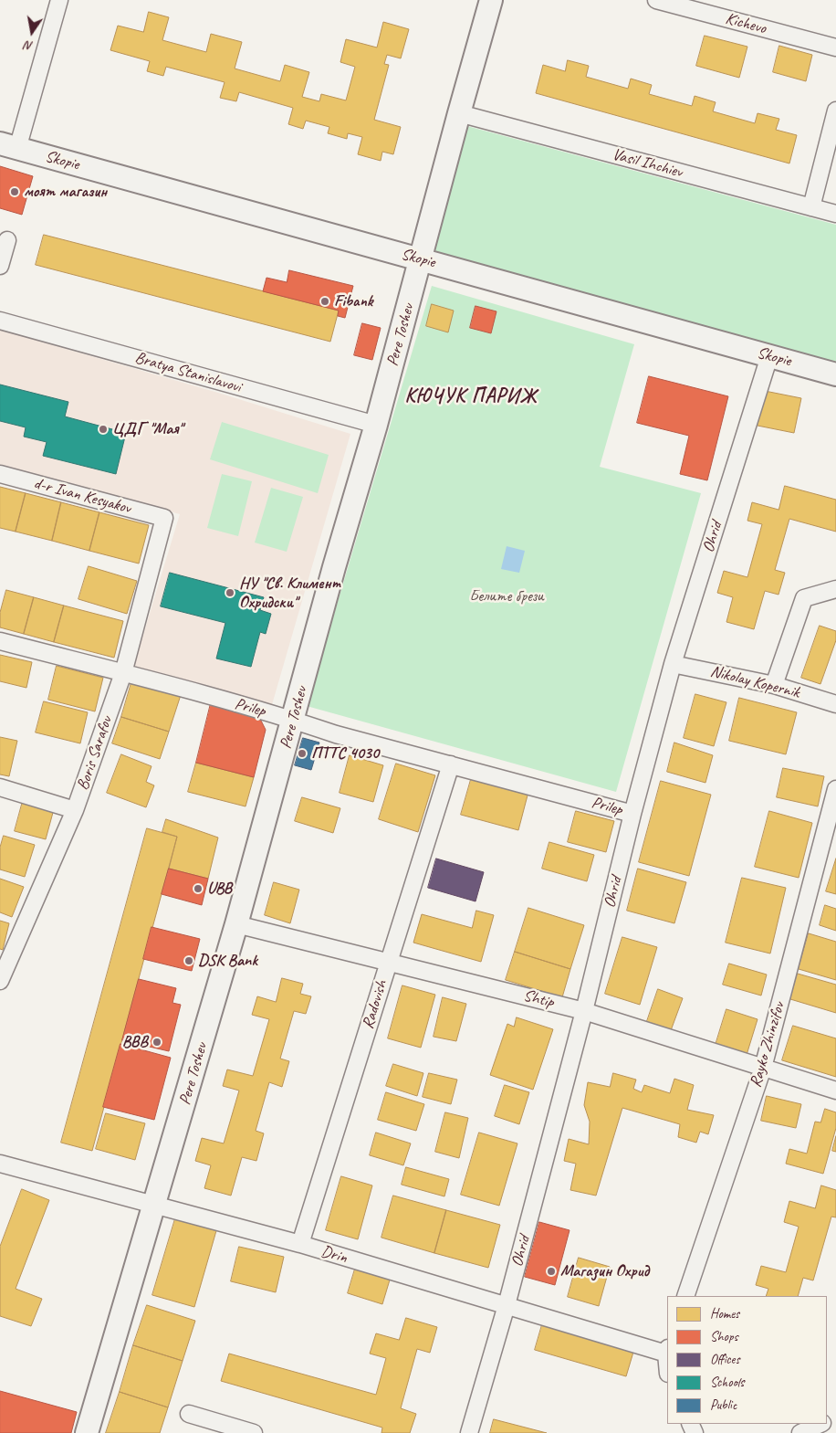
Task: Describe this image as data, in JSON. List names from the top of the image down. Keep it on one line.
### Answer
{"streets":{"street":["Kichevo","Skopie","Vasil Ihchiev","Pere Toshev","Bratya Stanislavovi","d-r Ivan Kesyakov","Ohrid","Nikolay Kopernik","Prilep","Boris Sarafov","Shtip","Radovish","Rayko Zhinzifov","Drin"]},"crossings":[["Skopie","Pere Toshev"],["Skopie","Ohrid"],["Vasil Ihchiev","Pere Toshev"],["Pere Toshev","Bratya Stanislavovi"],["Pere Toshev","Prilep"],["Pere Toshev","Shtip"],["Pere Toshev","Drin"],["d-r Ivan Kesyakov","Boris Sarafov"],["Ohrid","Nikolay Kopernik"],["Ohrid","Prilep"],["Ohrid","Shtip"],["Ohrid","Drin"],["Prilep","Boris Sarafov"],["Prilep","Radovish"],["Shtip","Radovish"],["Shtip","Rayko Zhinzifov"],["Radovish","Drin"]],"districts":["КЮЧУК ПАРИЖ"],"parks":["Белите брези"],"places":["моят магазин","Fibank","ЦДГ \"Мая\"","НУ \"Св. Климент Охридски\"","ПТТС 4030","UBB","DSK Bank","BBB","Магазин Охрид"],"legend":["Homes","Shops","Offices","Schools","Public"],"north":"bottom"}
